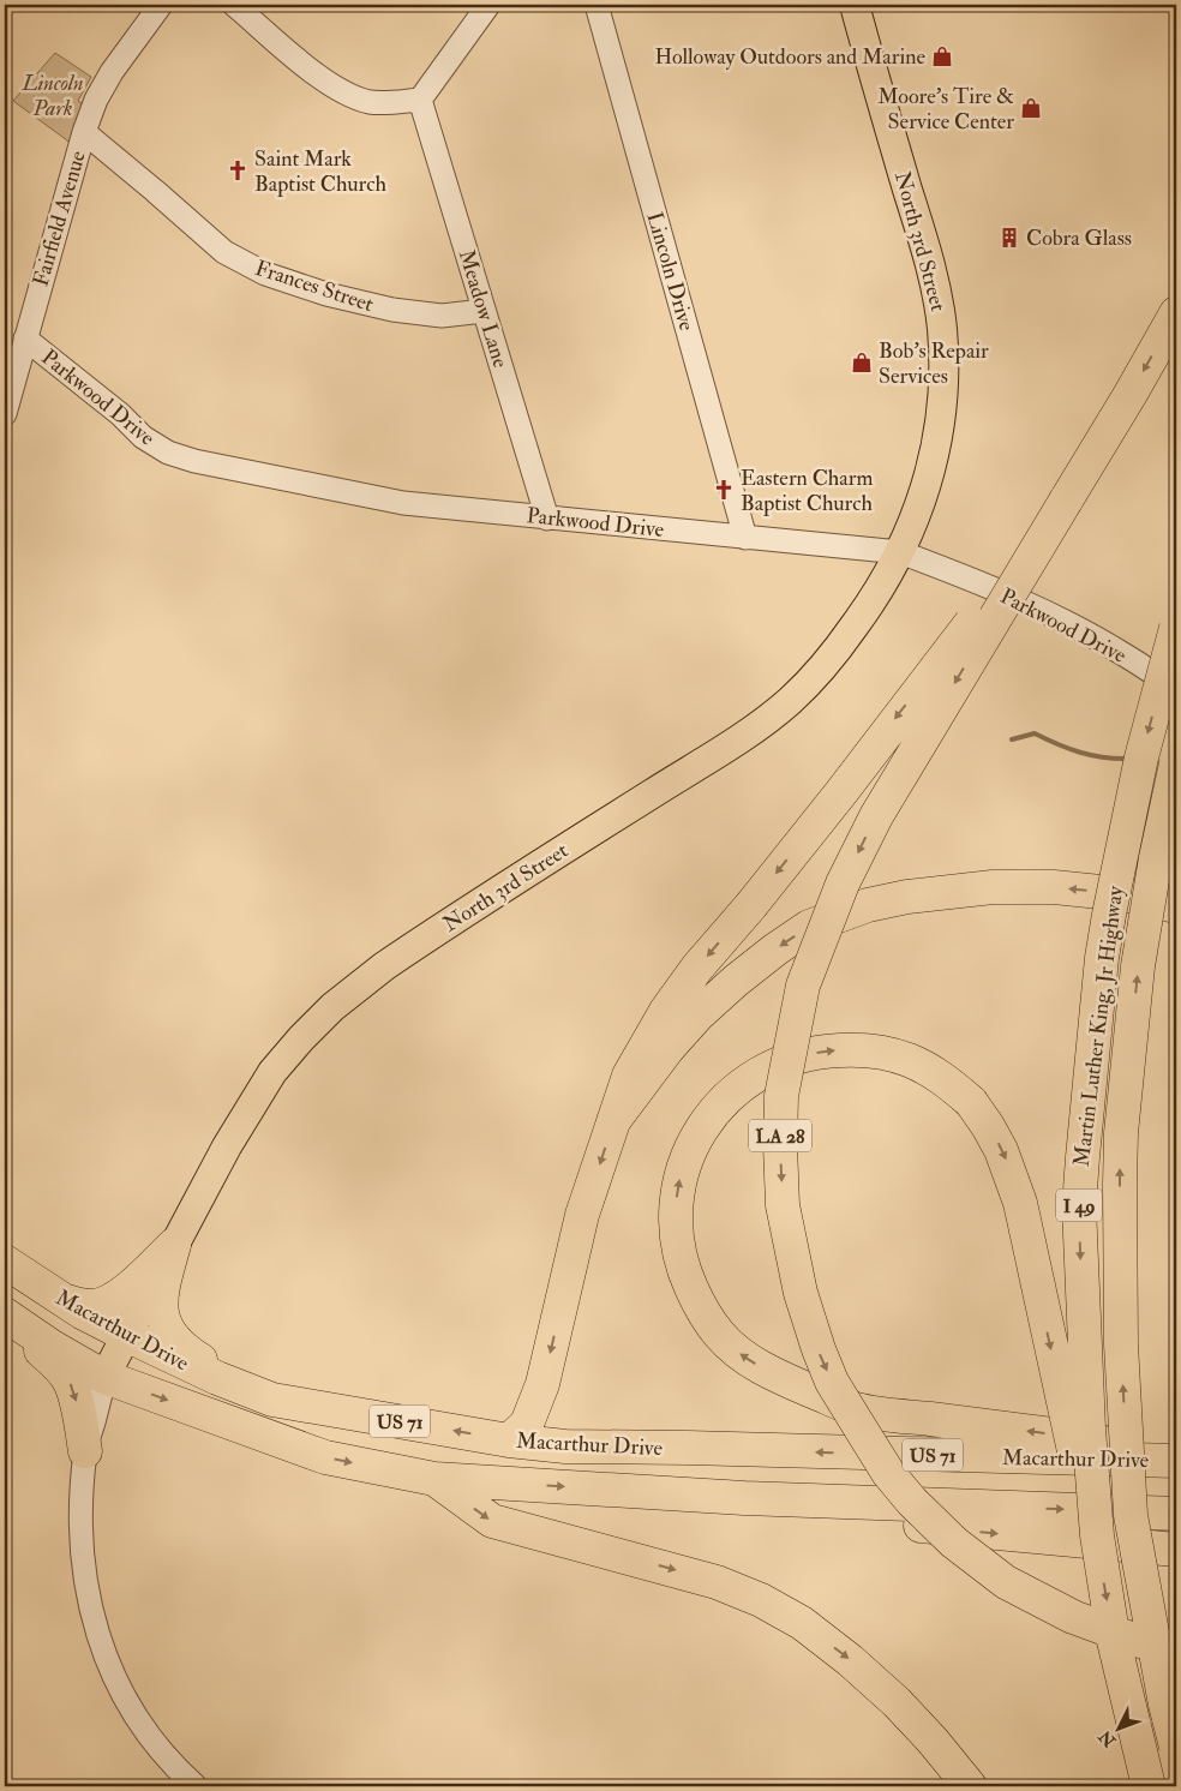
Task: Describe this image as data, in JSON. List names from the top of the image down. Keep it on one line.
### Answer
{"streets":{"highway":["Martin Luther King, Jr Highway","LA 28","I 49","Macarthur Drive","US 71"],"main road":["North 3rd Street"],"street":["Fairfield Avenue","Lincoln Drive","Frances Street","Meadow Lane","Parkwood Drive"]},"crossings":[["Fairfield Avenue","Frances Street"],["Fairfield Avenue","Parkwood Drive"],["North 3rd Street","Parkwood Drive"],["North 3rd Street","Macarthur Drive"],["Lincoln Drive","Parkwood Drive"],["Frances Street","Meadow Lane"],["Meadow Lane","Parkwood Drive"]],"parks":["Lincoln Park"],"places":{"shop":["Holloway Outdoors and Marine","Moore's Tire & Service Center","Bob's Repair Services"],"church":["Saint Mark Baptist Church","Eastern Charm Baptist Church"],"building":["Cobra Glass"]},"north":"bottom left"}
